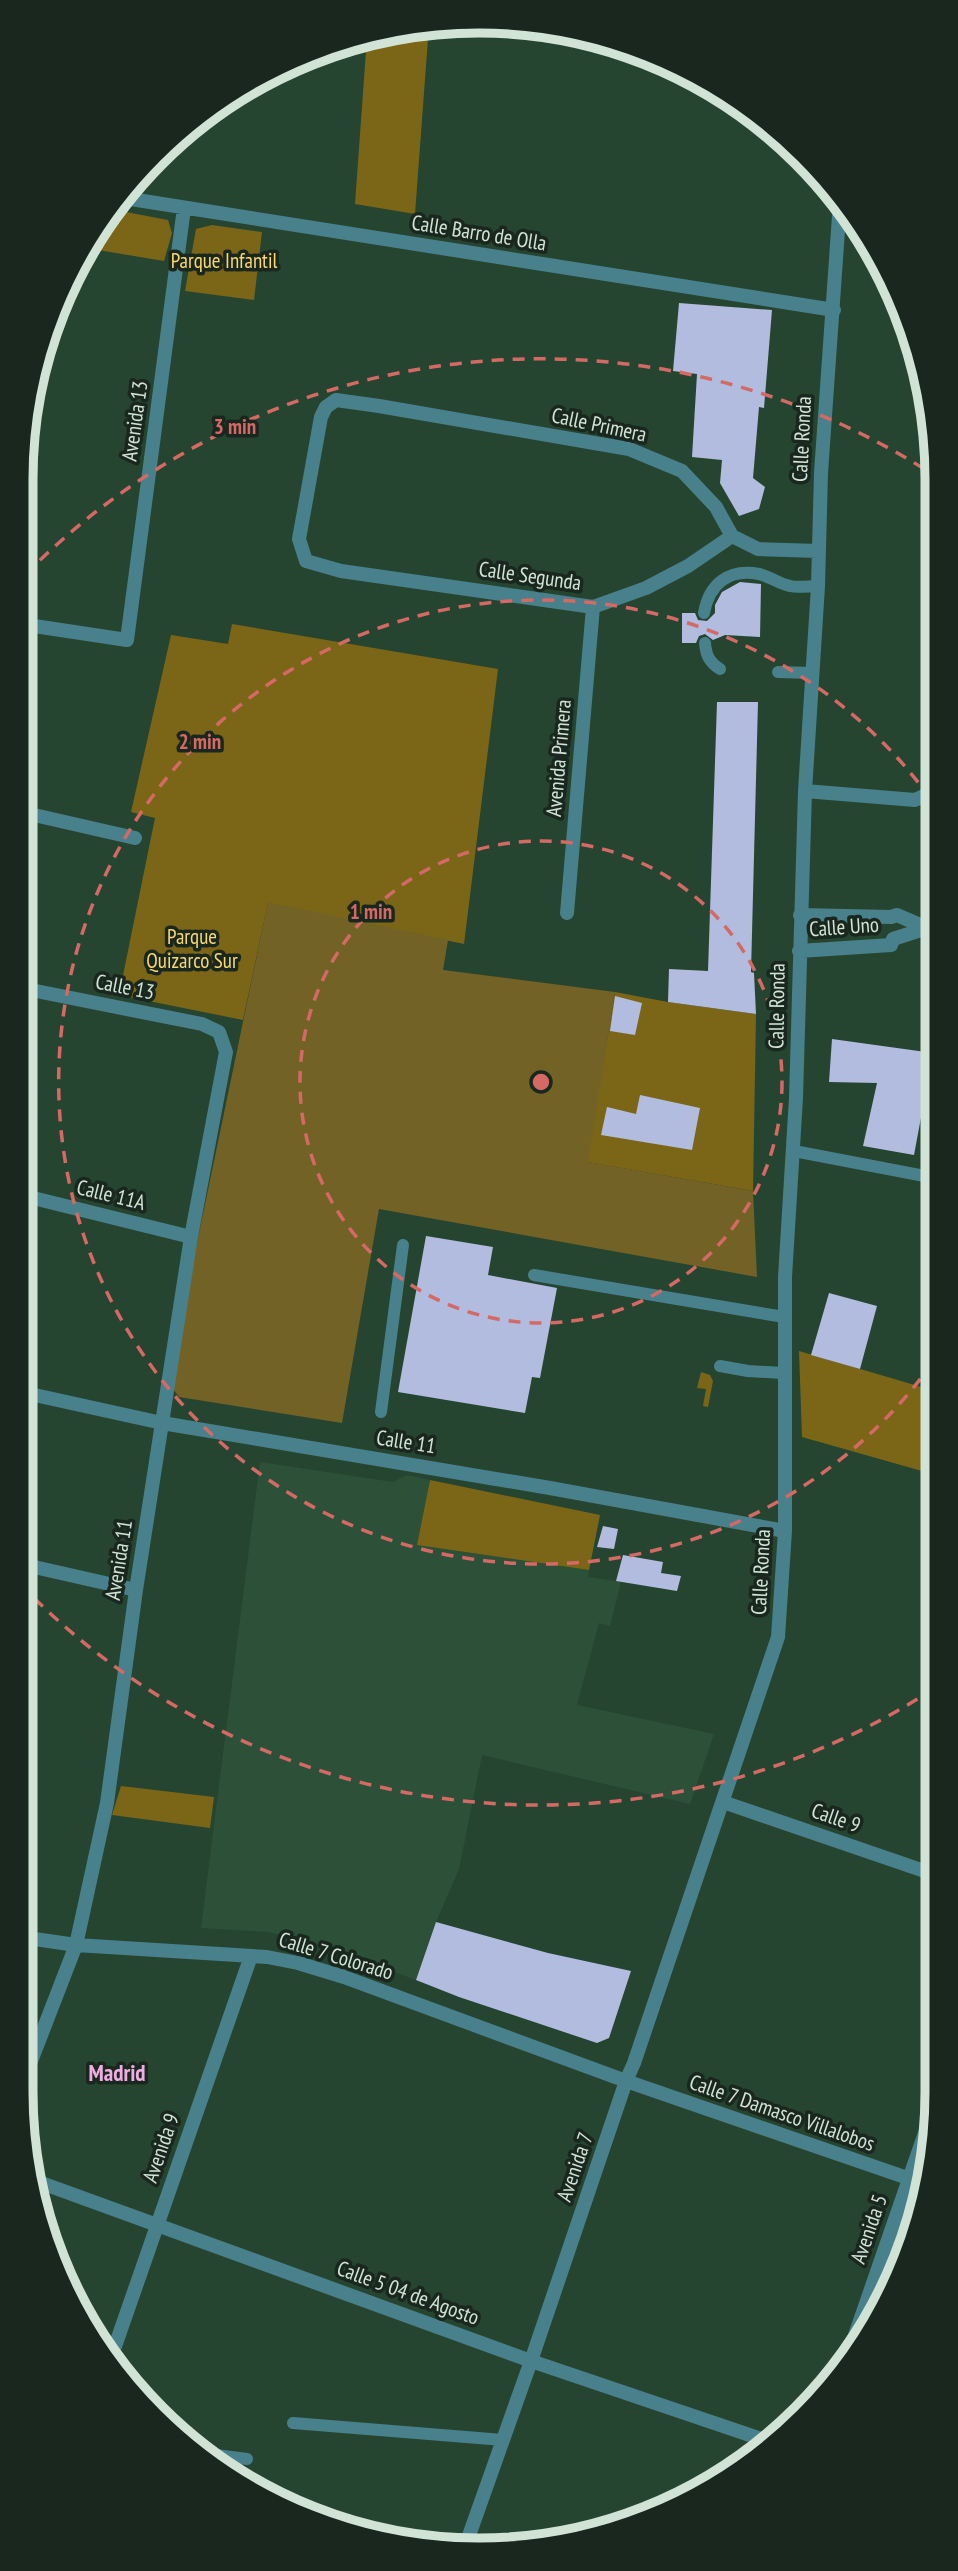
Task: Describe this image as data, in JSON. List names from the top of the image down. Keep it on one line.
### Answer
{"streets":{"street":["Calle Barro de Olla","Avenida 13","Calle Primera","Calle Ronda","Calle Segunda","Avenida Primera","Calle Uno","Calle 13","Calle 11A","Calle 11","Avenida 11","Calle 9","Calle 7 Colorado","Calle 7 Damasco Villalobos","Avenida 9","Avenida 7","Avenida 5","Calle 5 04 de Agosto"]},"crossings":[["Calle Barro de Olla","Avenida 13"],["Calle Barro de Olla","Calle Ronda"],["Calle Primera","Calle Segunda"],["Calle Ronda","Calle Uno"],["Calle Ronda","Calle 11"],["Calle Ronda","Calle 9"],["Calle Ronda","Avenida 7"],["Calle Segunda","Avenida Primera"],["Calle 13","Avenida 11"],["Calle 11A","Avenida 11"],["Calle 11","Avenida 11"],["Avenida 11","Calle 7 Colorado"],["Calle 9","Avenida 7"],["Calle 7 Colorado","Calle 7 Damasco Villalobos"],["Calle 7 Colorado","Avenida 9"],["Calle 7 Colorado","Avenida 7"],["Calle 7 Damasco Villalobos","Avenida 7"],["Calle 7 Damasco Villalobos","Avenida 5"],["Avenida 9","Calle 5 04 de Agosto"],["Avenida 7","Calle 5 04 de Agosto"]],"districts":["Madrid"],"parks":["Parque Infantil","Parque Quizarco Sur"],"rings":["3 min","2 min","1 min"]}
